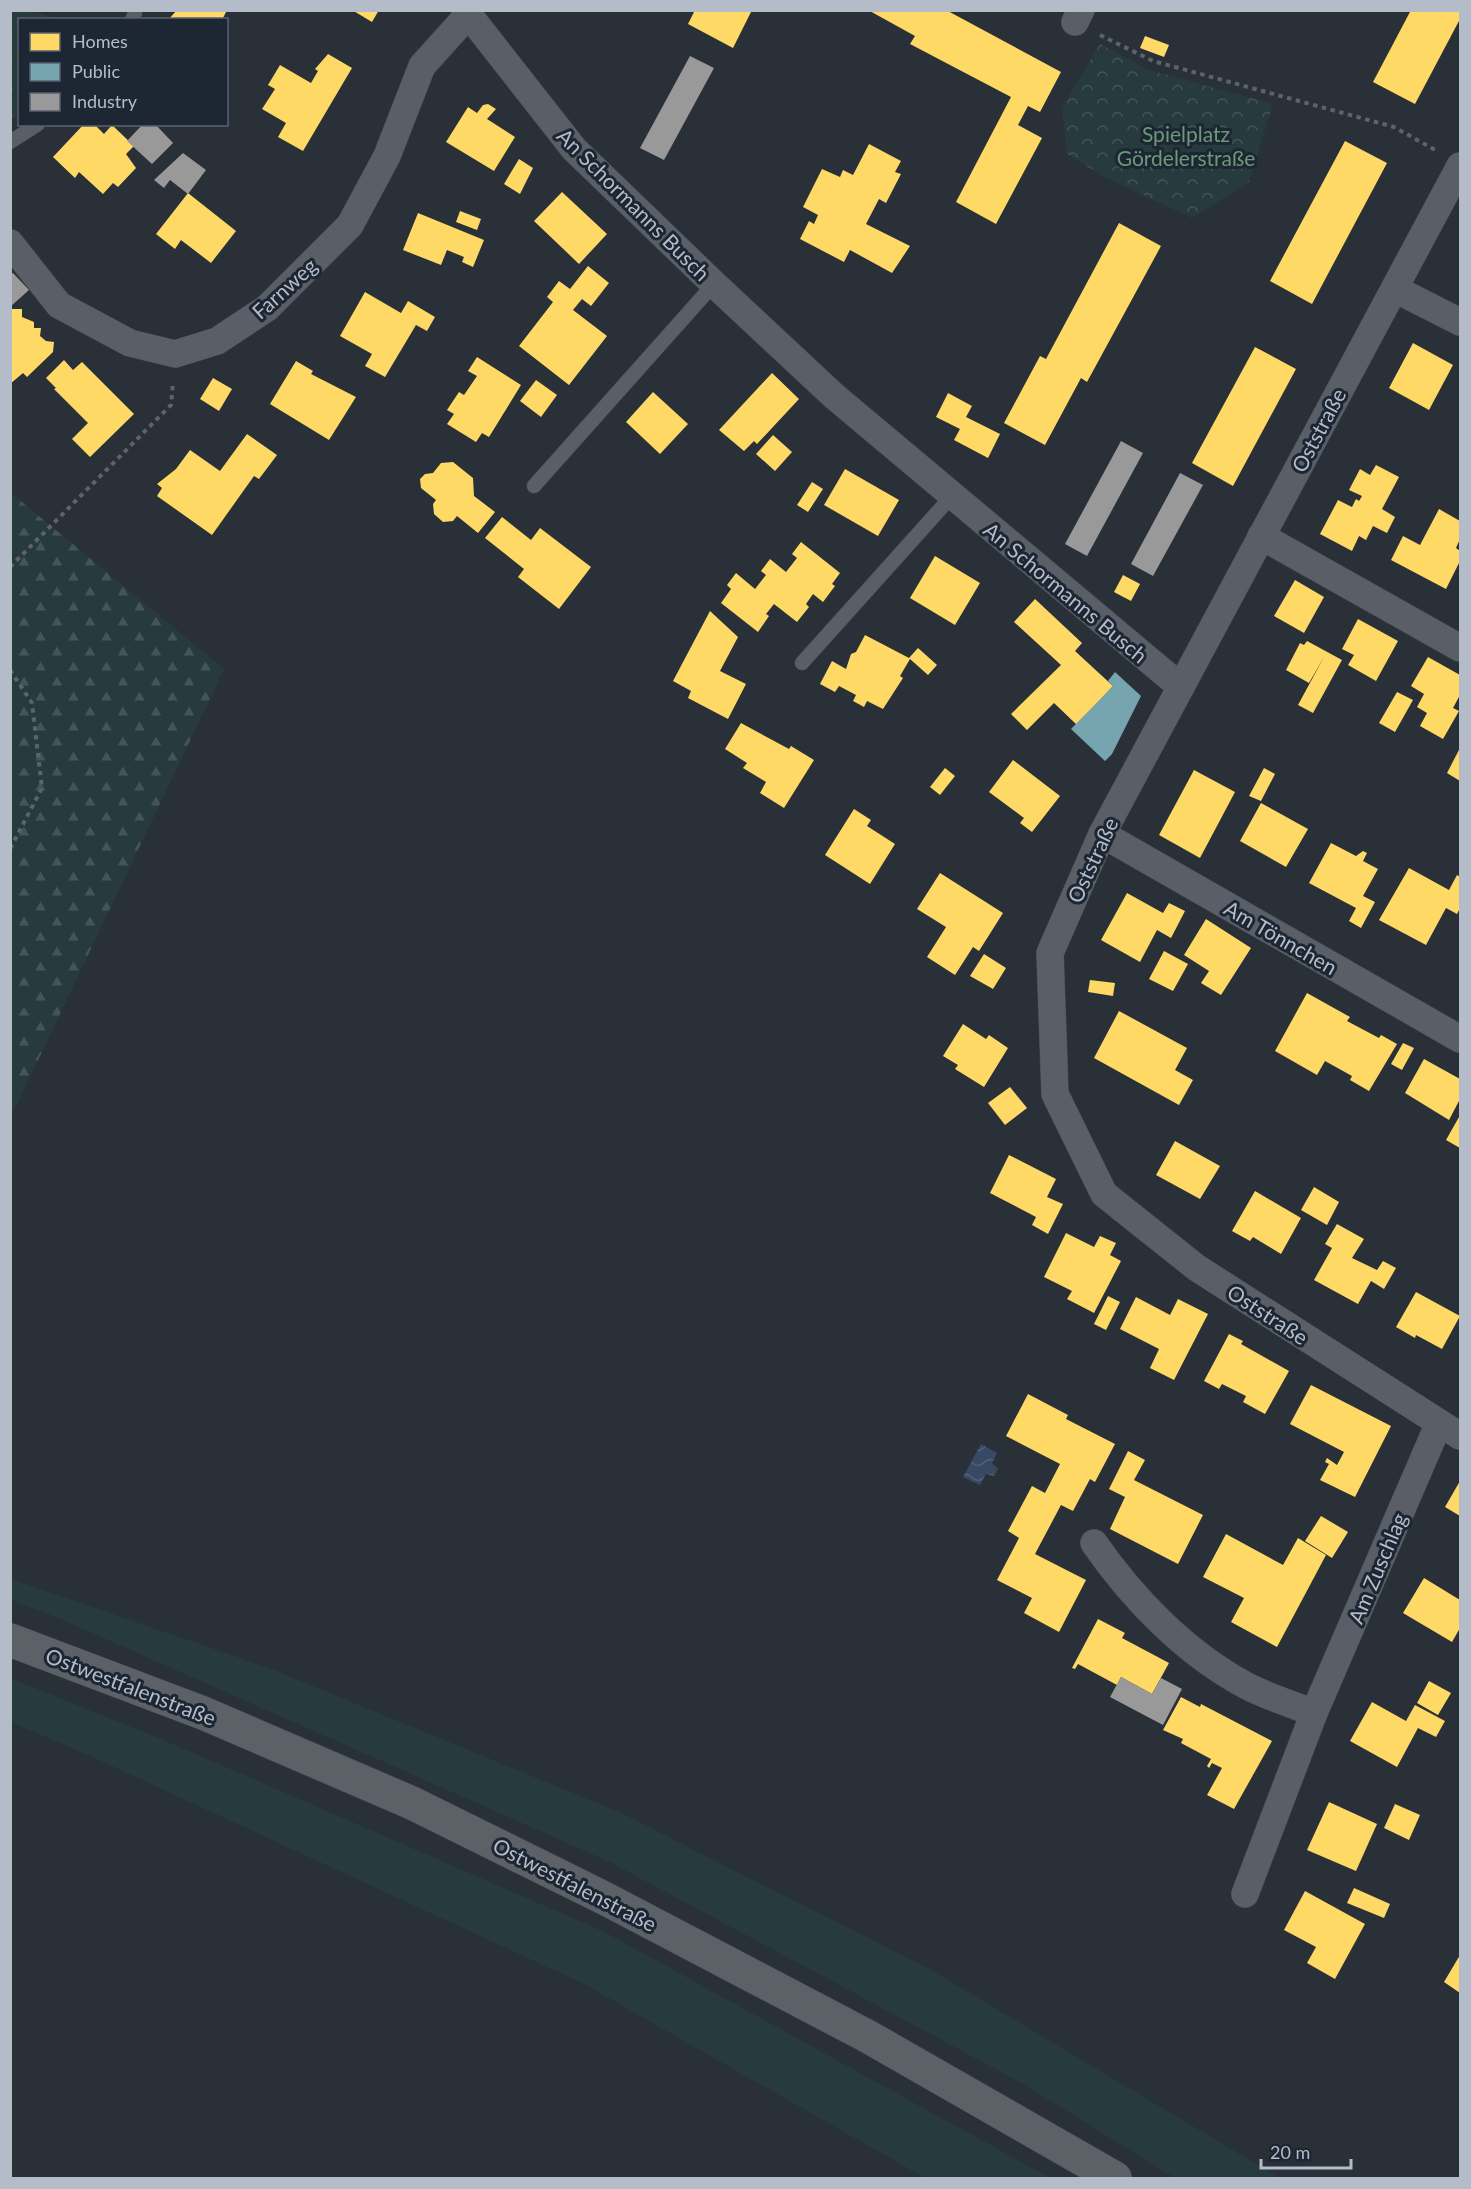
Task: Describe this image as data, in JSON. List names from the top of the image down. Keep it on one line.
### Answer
{"streets":{"main road":["Ostwestfalenstraße"],"street":["An Schormanns Busch","Farnweg","Oststraße","Am Tönnchen","Am Zuschlag"]},"crossings":[["An Schormanns Busch","Farnweg"],["An Schormanns Busch","Oststraße"],["Oststraße","Am Tönnchen"],["Oststraße","Am Zuschlag"]],"parks":["Spielplatz Gördelerstraße"],"legend":["Homes","Public","Industry"],"scale_bar":"20 m"}
